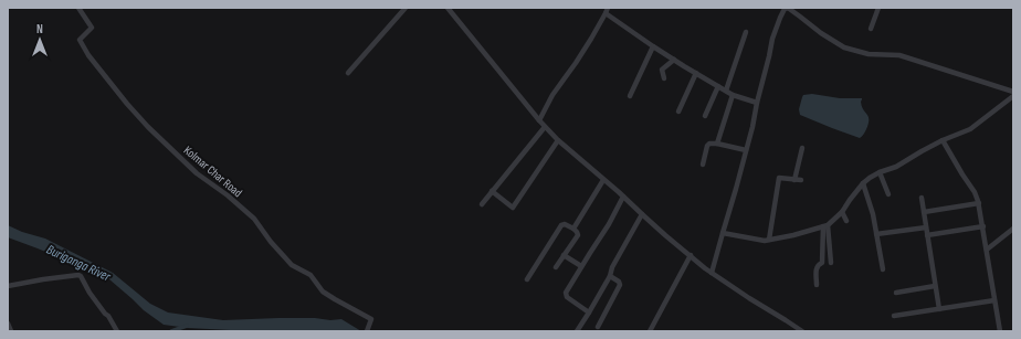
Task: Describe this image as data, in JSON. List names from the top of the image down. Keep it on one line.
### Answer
{"streets":{"street":["Kolmar Char Road"]},"water":["Buriganga River"],"north":"top"}
